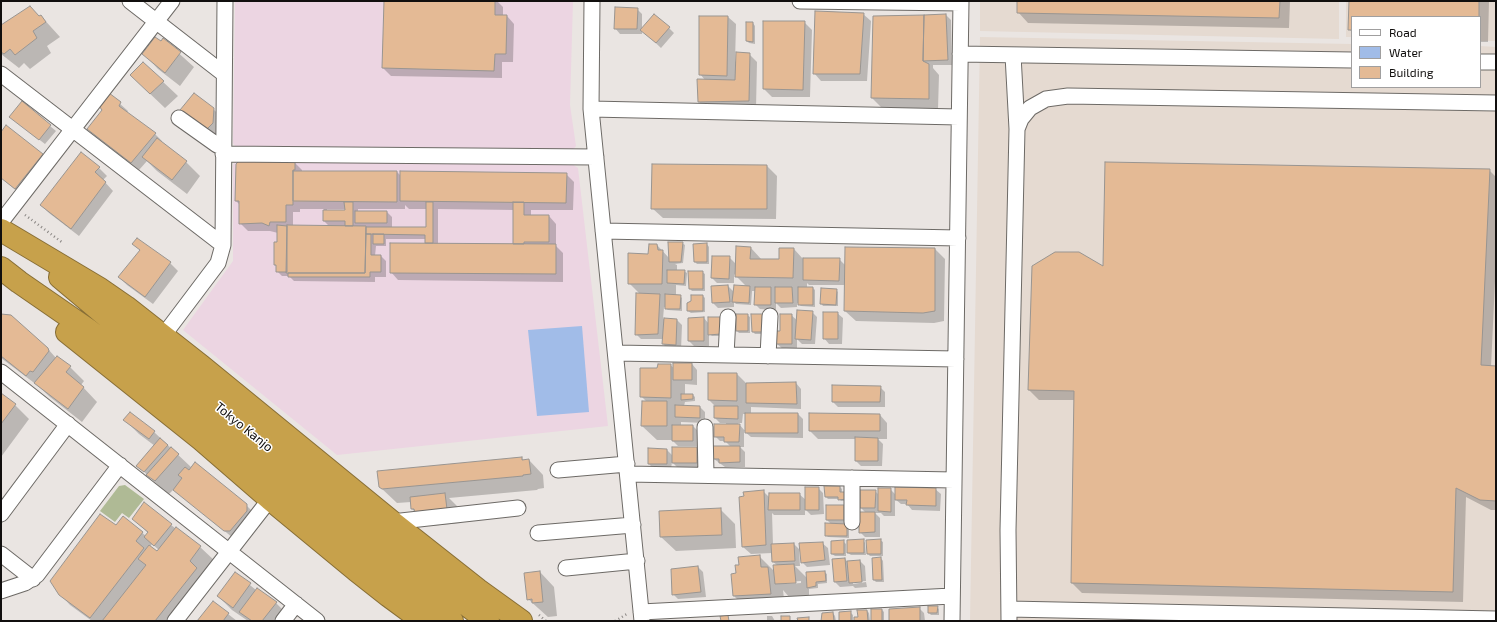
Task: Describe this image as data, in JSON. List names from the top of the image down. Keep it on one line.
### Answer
{"streets":{"highway":["Tokyo Kanjo"]},"legend":["Road","Water","Building"]}
